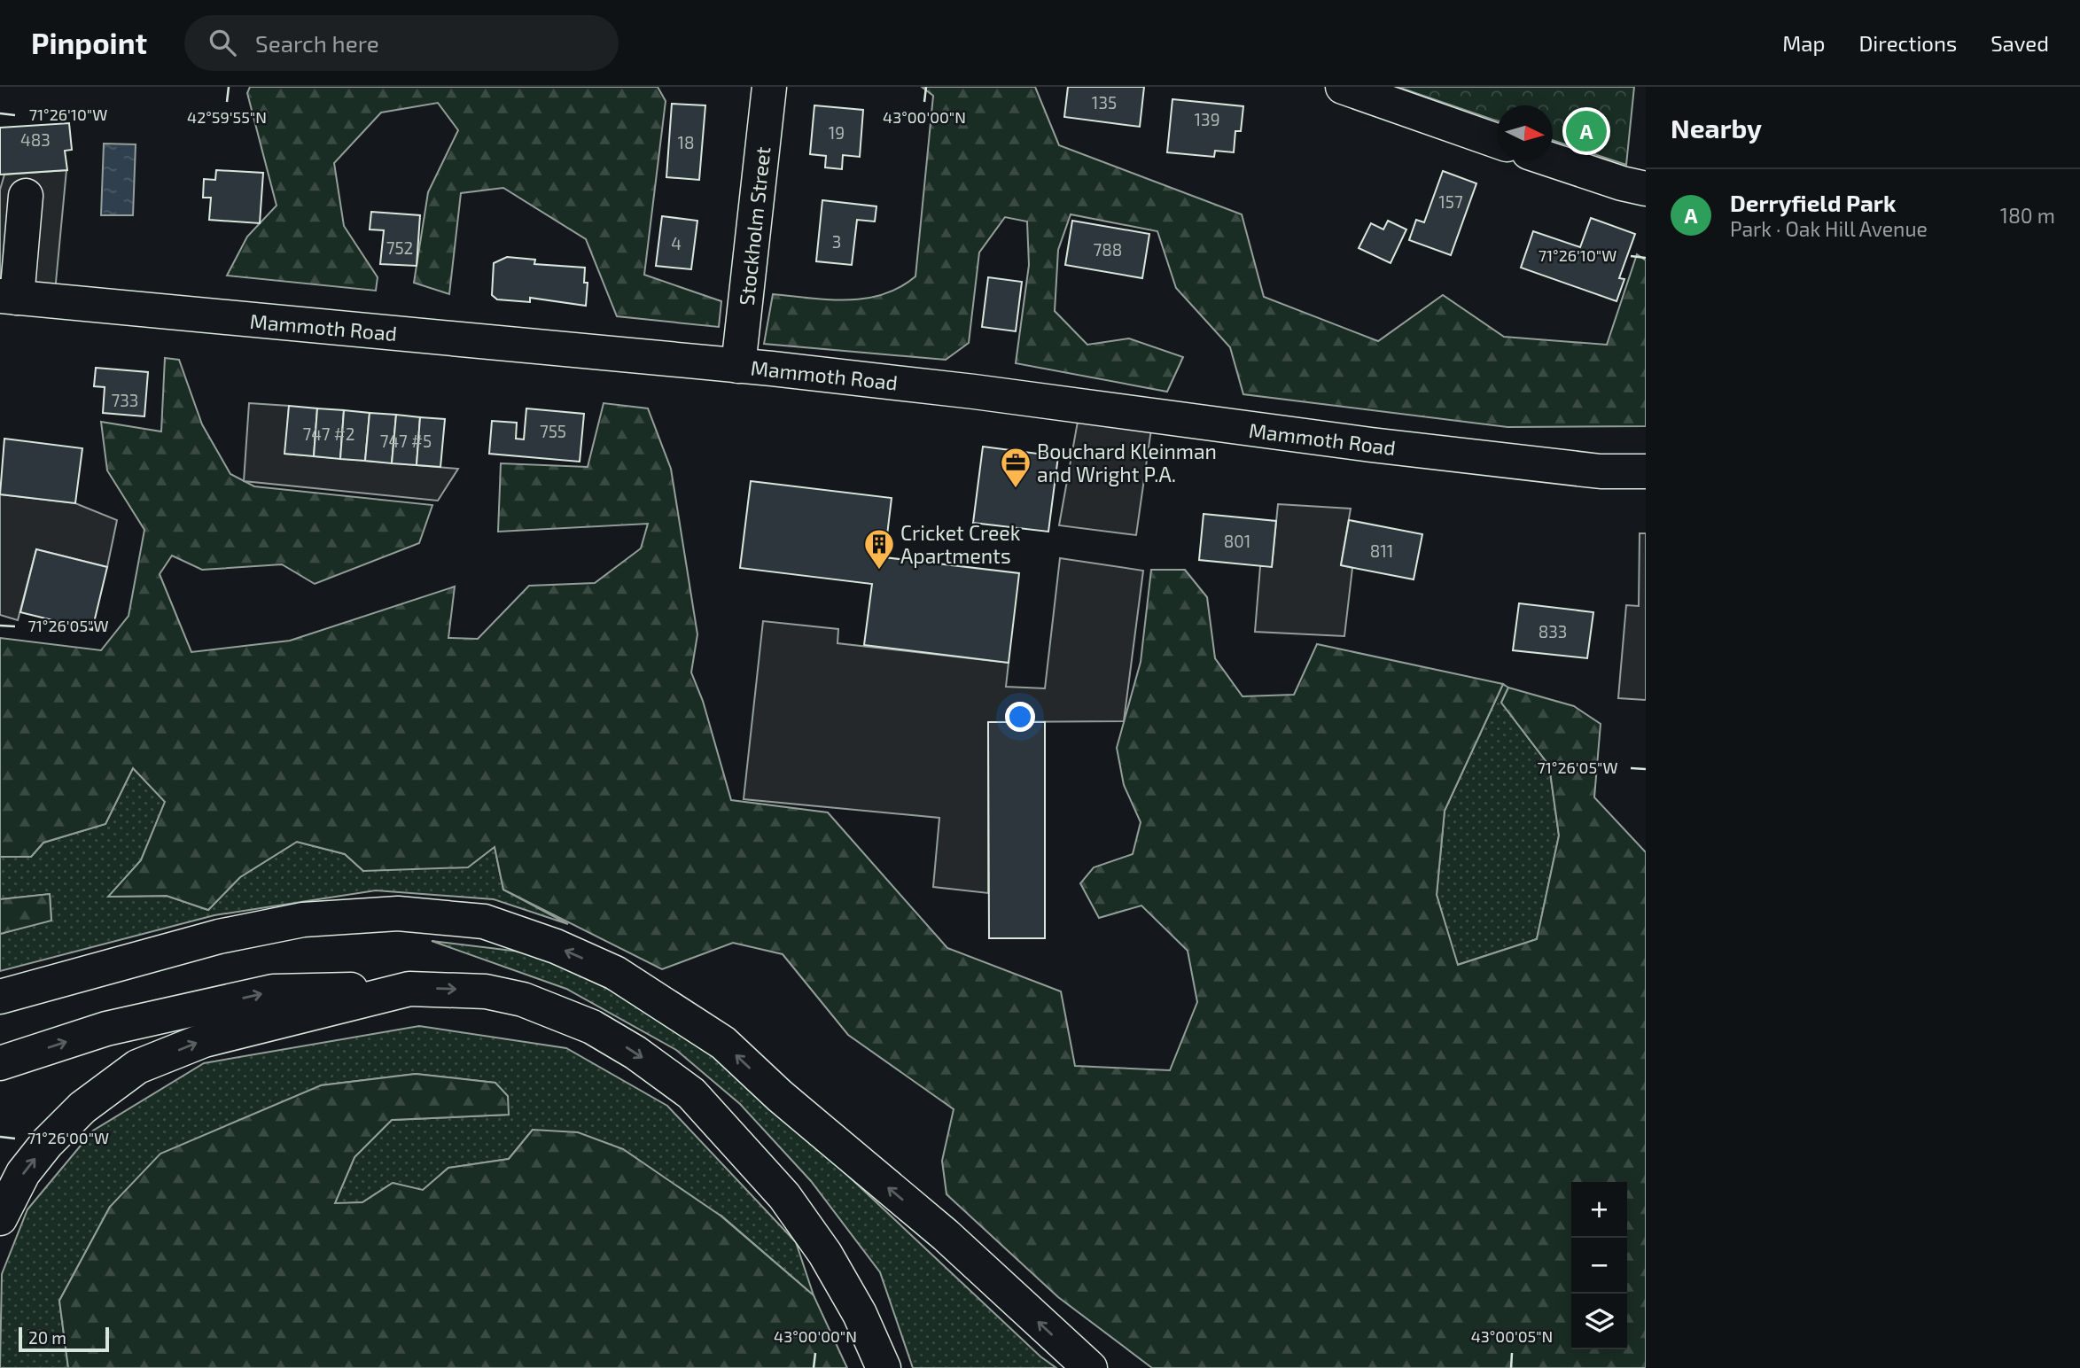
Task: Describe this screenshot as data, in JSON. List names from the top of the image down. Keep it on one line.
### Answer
{"streets":{"main road":["Stockholm Street","Mammoth Road"]},"crossings":[["Stockholm Street","Mammoth Road"]],"places":{"office":["Bouchard Kleinman and Wright P.A."],"building":["Cricket Creek Apartments"]},"house_numbers":["135","139","19","483","18","157","3","4","752","788","733","755","747 #2","747 #5","801","811","833"],"scale_bar":"20 m","north":"right","page":{"header":"Pinpoint","search":"Search here","nav":["Map","Directions","Saved"],"heading":"Nearby","pins":"A","list":[{"mark":"A","name":"Derryfield Park","note":"Park · Oak Hill Avenue","value":"180 m"}],"map_buttons":["+","−"],"scale":"20 m"},"coordinates":["71°26'10\"W","42°59'55\"N","43°00'00\"N","71°26'05\"W","71°26'00\"W","43°00'05\"N"]}
